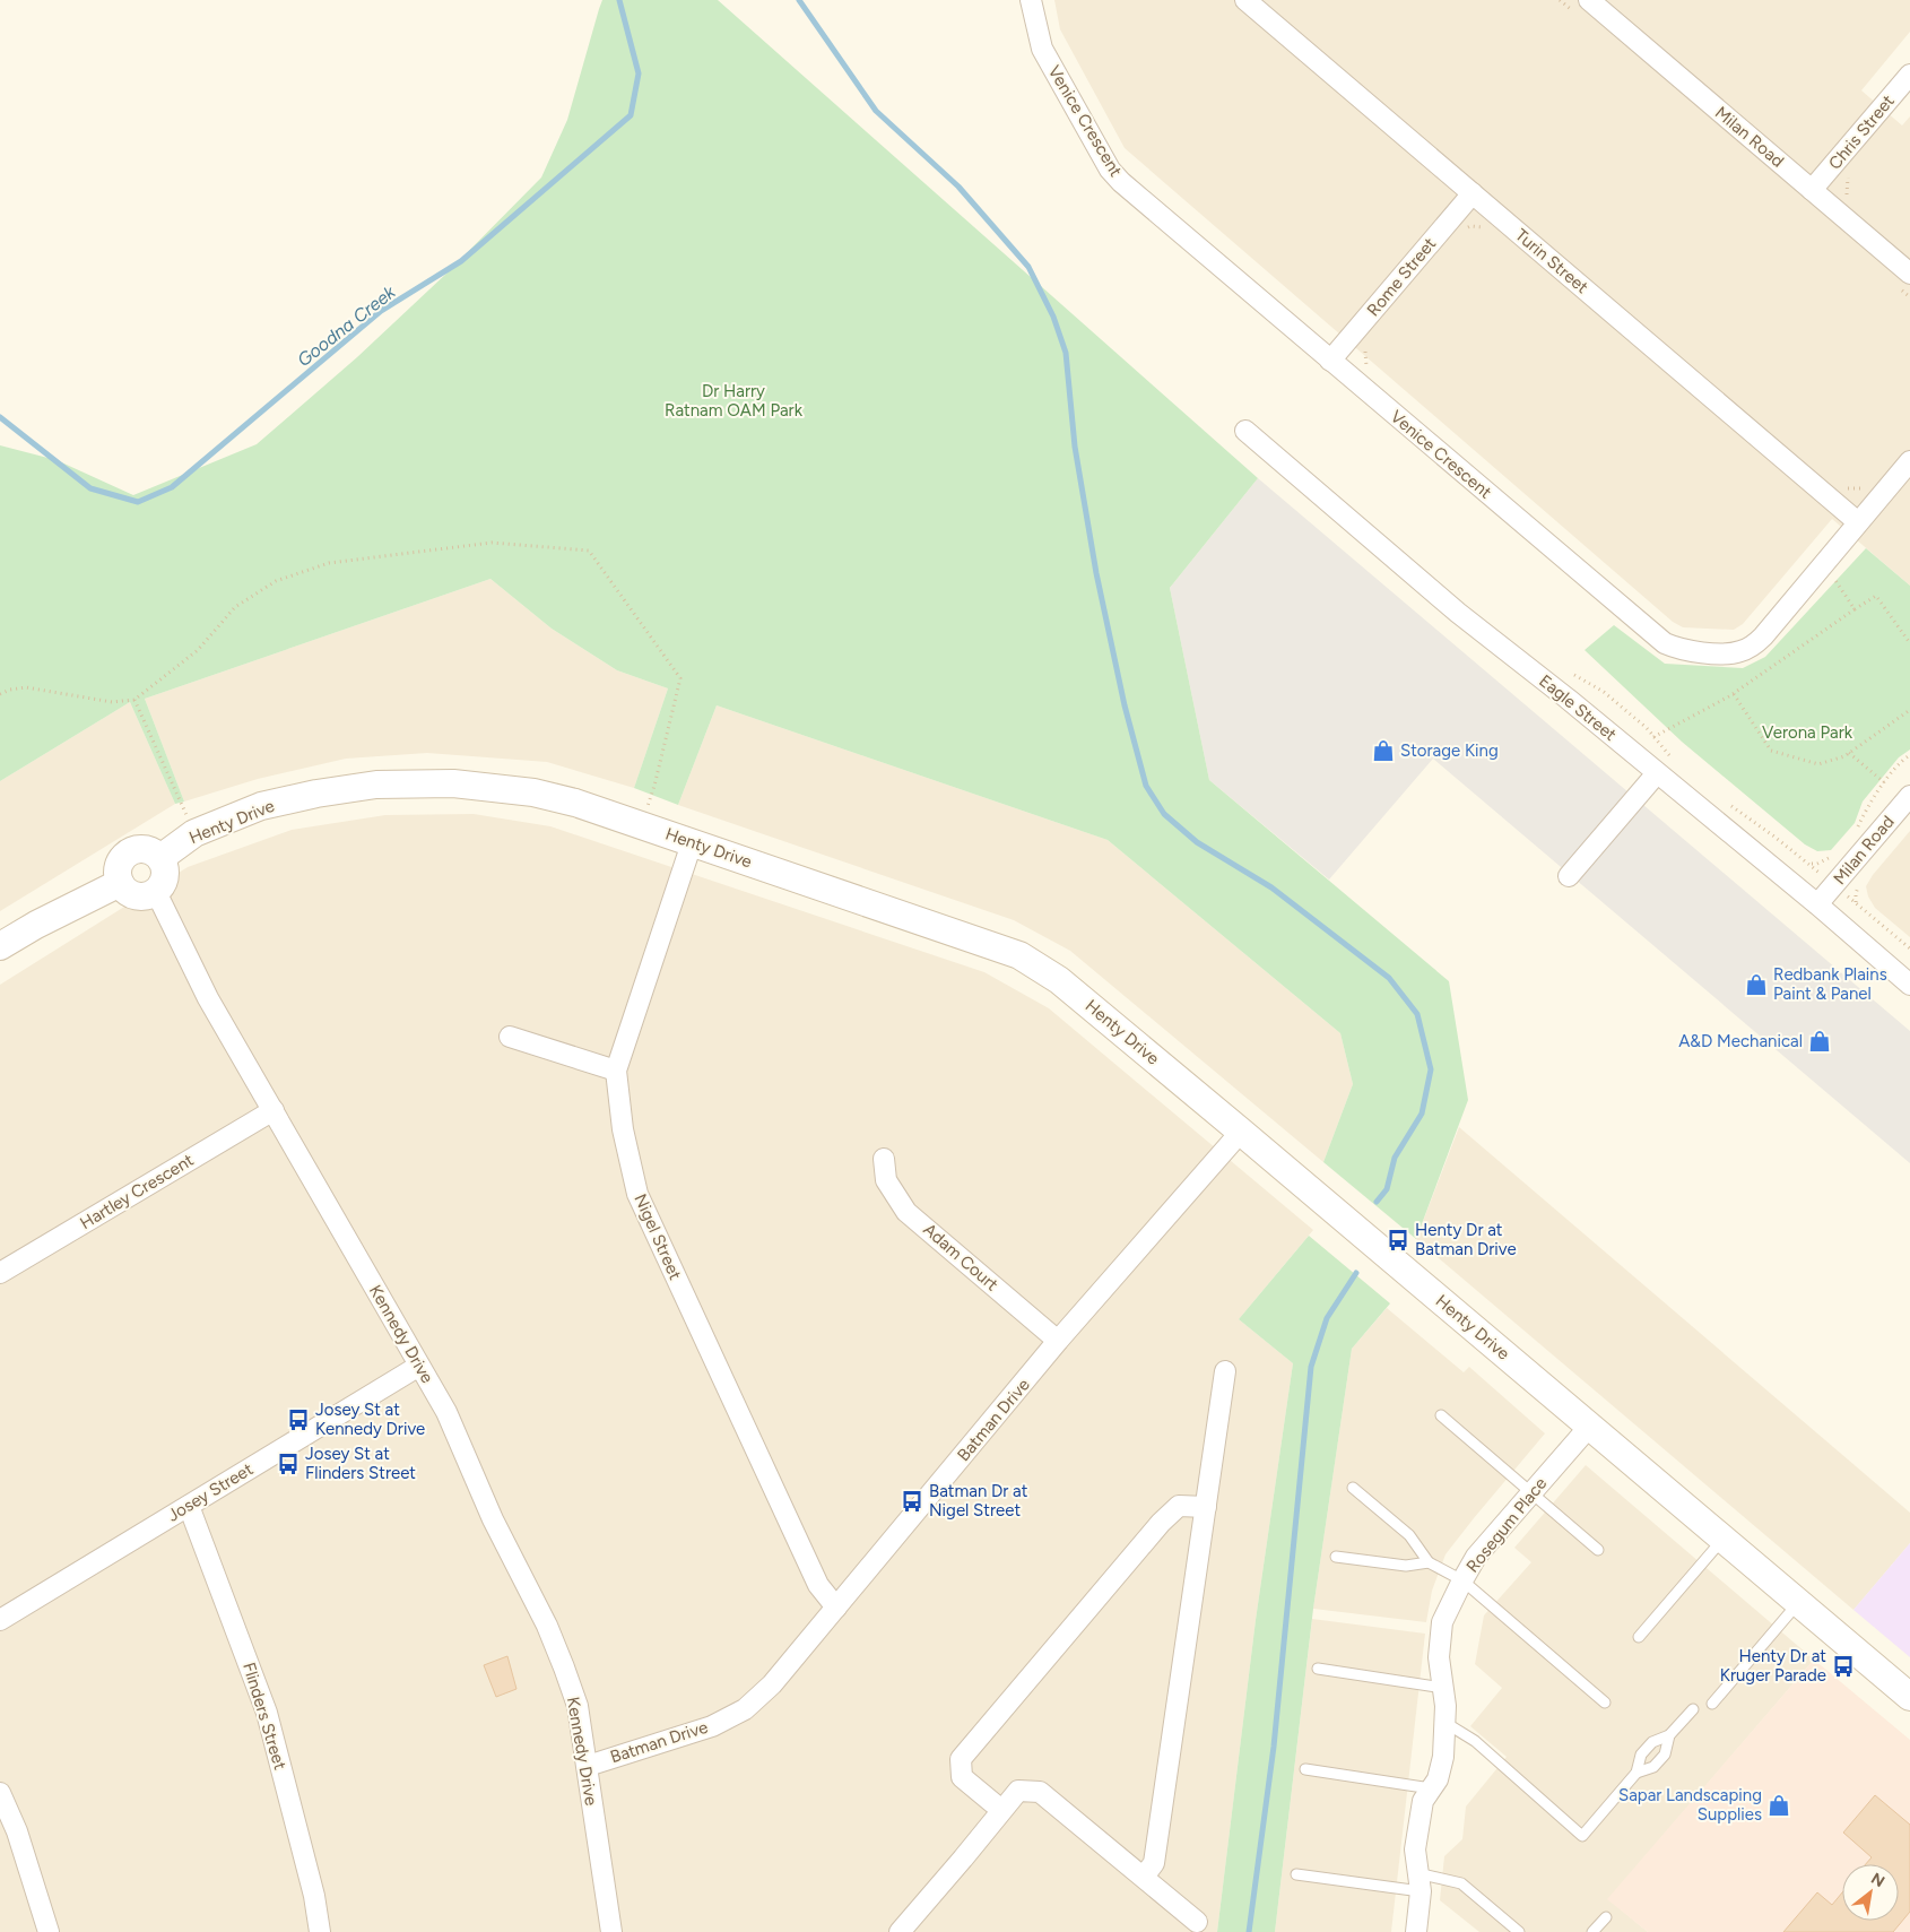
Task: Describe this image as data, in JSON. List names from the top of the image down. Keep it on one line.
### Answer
{"streets":{"street":["Venice Crescent","Chris Street","Milan Road","Turin Street","Rome Street","Eagle Street","Henty Drive","Hartley Crescent","Nigel Street","Adam Court","Kennedy Drive","Batman Drive","Josey Street","Rosegum Place","Flinders Street"]},"crossings":[["Venice Crescent","Turin Street"],["Venice Crescent","Rome Street"],["Chris Street","Milan Road"],["Milan Road","Eagle Street"],["Turin Street","Rome Street"],["Henty Drive","Nigel Street"],["Henty Drive","Kennedy Drive"],["Henty Drive","Batman Drive"],["Henty Drive","Rosegum Place"],["Hartley Crescent","Kennedy Drive"],["Nigel Street","Batman Drive"],["Adam Court","Batman Drive"],["Kennedy Drive","Batman Drive"],["Kennedy Drive","Josey Street"],["Josey Street","Flinders Street"]],"water":["Goodna Creek"],"parks":["Dr Harry Ratnam OAM Park","Verona Park"],"places":{"shop":["Storage King","Redbank Plains Paint & Panel","A&D Mechanical","Sapar Landscaping Supplies"],"bus stop":["Henty Dr at Batman Drive","Josey St at Kennedy Drive","Josey St at Flinders Street","Batman Dr at Nigel Street","Henty Dr at Kruger Parade"]},"north":"top right"}
